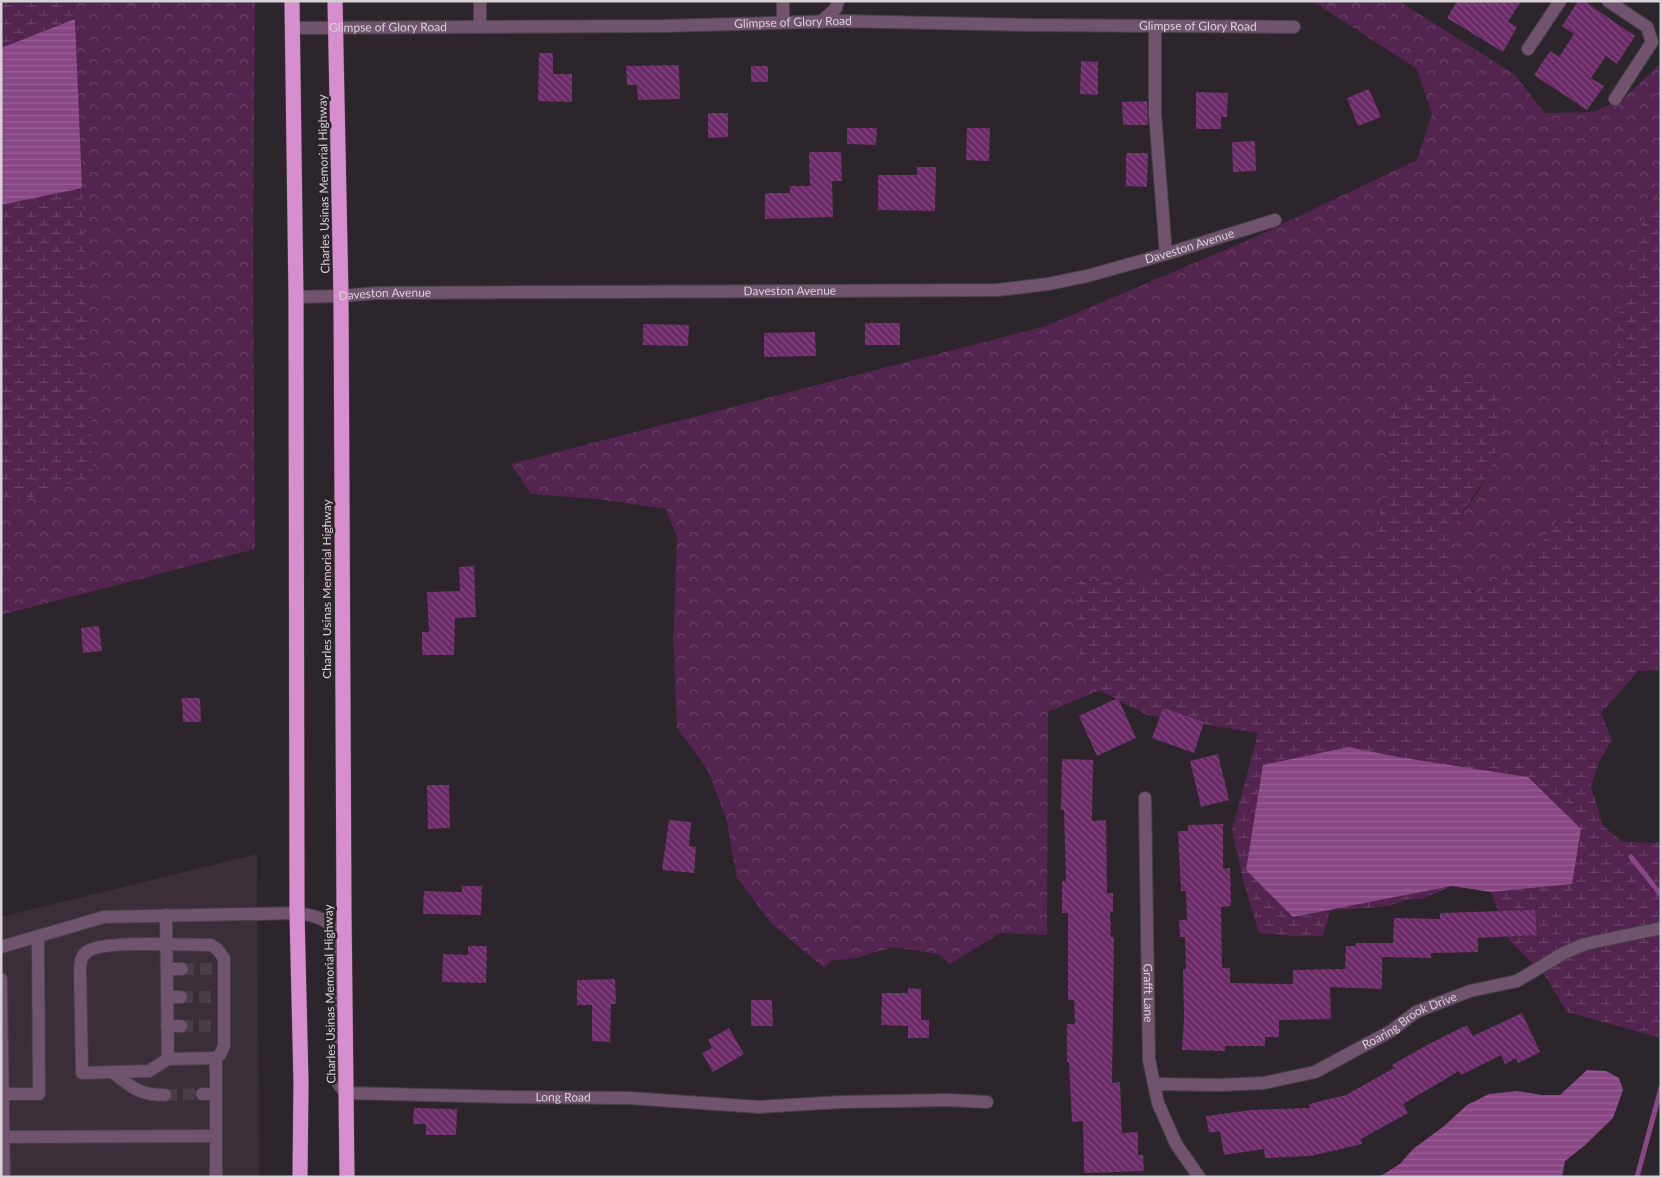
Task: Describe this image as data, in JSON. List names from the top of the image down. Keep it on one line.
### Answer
{"streets":{"highway":["Charles Usinas Memorial Highway"],"street":["Glimpse of Glory Road","Daveston Avenue","Grafft Lane","Roaring Brook Drive","Long Road"]},"crossings":[["Glimpse of Glory Road","Charles Usinas Memorial Highway"],["Charles Usinas Memorial Highway","Daveston Avenue"],["Charles Usinas Memorial Highway","Long Road"],["Grafft Lane","Roaring Brook Drive"]]}
